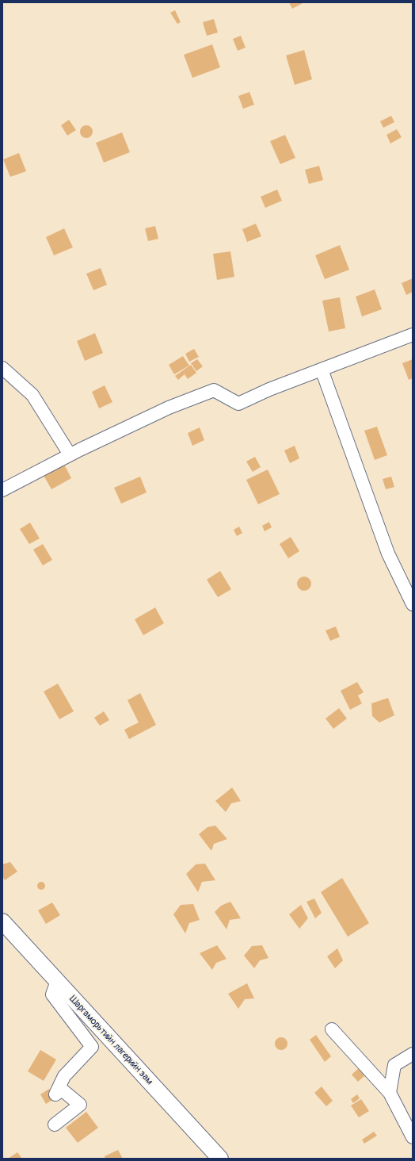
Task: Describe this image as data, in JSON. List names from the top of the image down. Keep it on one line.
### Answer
{"streets":{"street":["Шаргаморьтийн лагерийн зам"]}}
